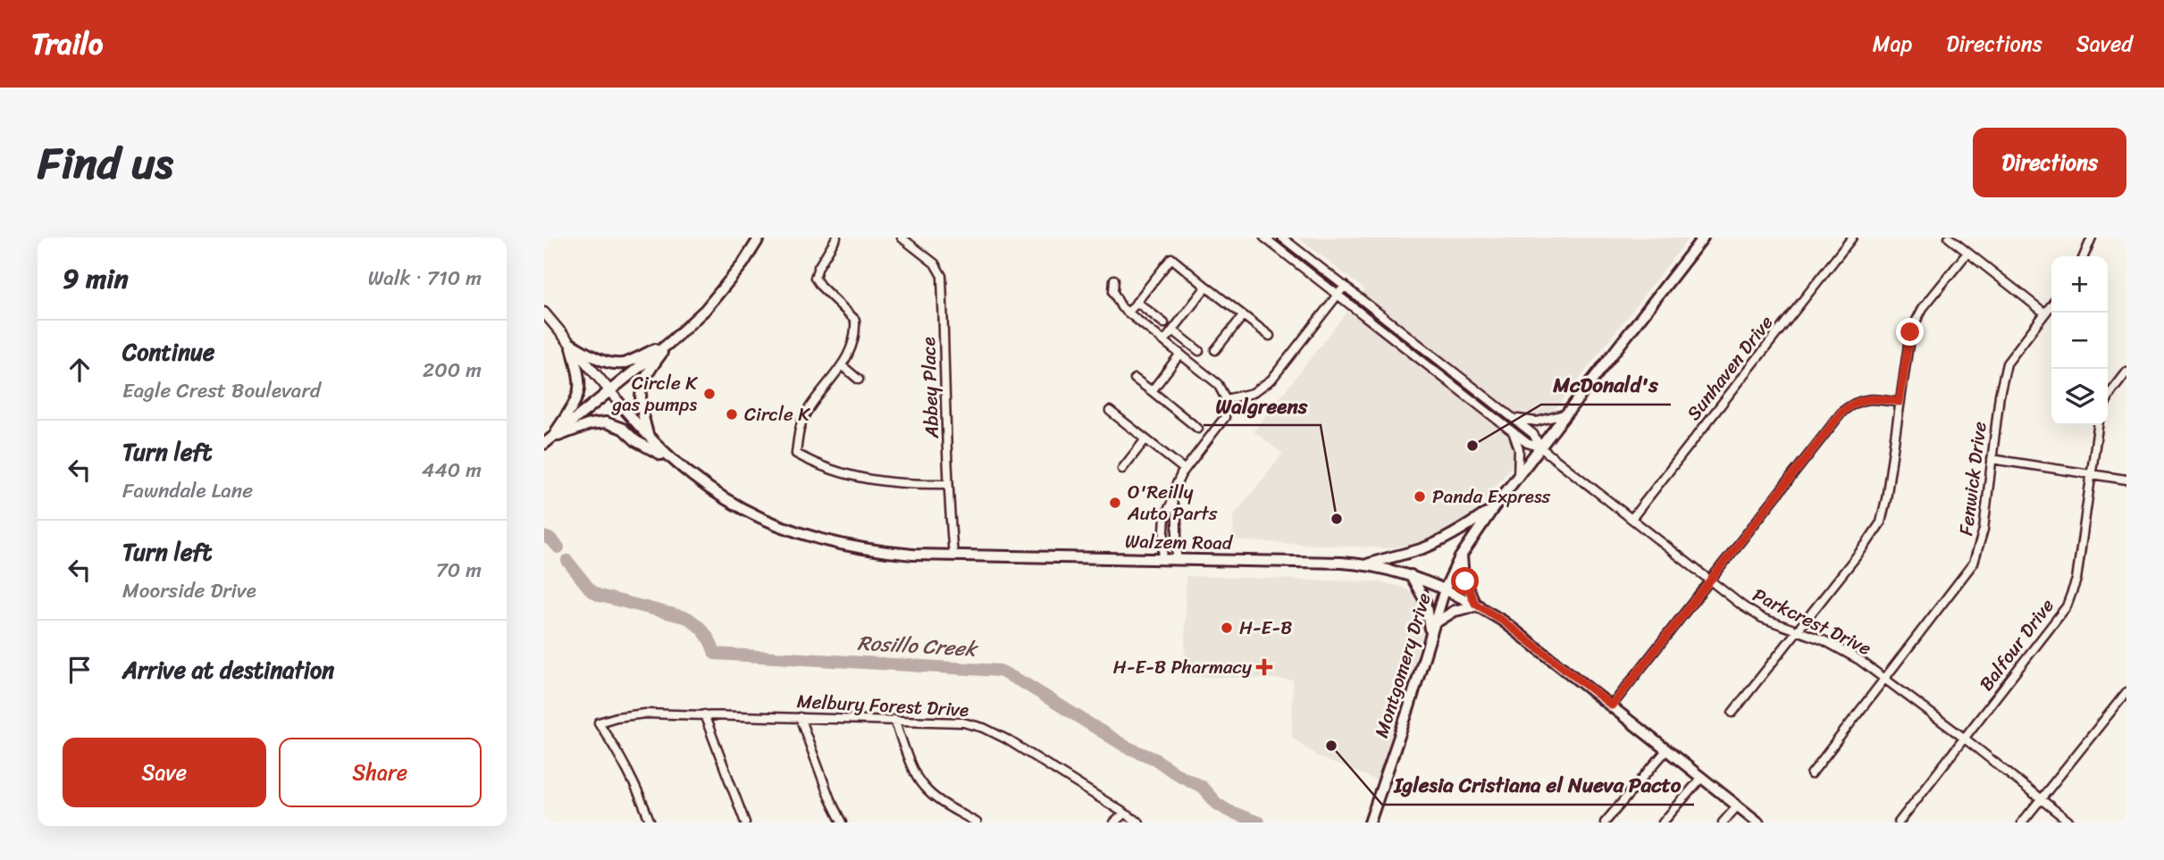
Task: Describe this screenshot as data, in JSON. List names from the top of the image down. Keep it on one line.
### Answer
{"streets":{"main road":["Walzem Road","Montgomery Drive"],"street":["Sunhaven Drive","Abbey Place","Fenwick Drive","Parkcrest Drive","Balfour Drive","Melbury Forest Drive"]},"crossings":[["Sunhaven Drive","Parkcrest Drive"],["Abbey Place","Walzem Road"],["Fenwick Drive","Parkcrest Drive"],["Walzem Road","Montgomery Drive"],["Parkcrest Drive","Balfour Drive"]],"water":["Rosillo Creek"],"places":{"other":["Circle K gas pumps","Circle K","McDonald's","Panda Express","O'Reilly Auto Parts","Walgreens","H-E-B","Iglesia Cristiana el Nueva Pacto"],"health":["H-E-B Pharmacy"]},"page":{"header":"Trailo","nav":["Map","Directions","Saved"],"title":"Find us","buttons":["Directions",["Save","Share"]],"heading":["9 min","Walk · 710 m"],"map_buttons":["+","−"],"list":[["Continue","Eagle Crest Boulevard","200 m"],["Turn left","Fawndale Lane","440 m"],["Turn left","Moorside Drive","70 m"],"Arrive at destination"]}}
